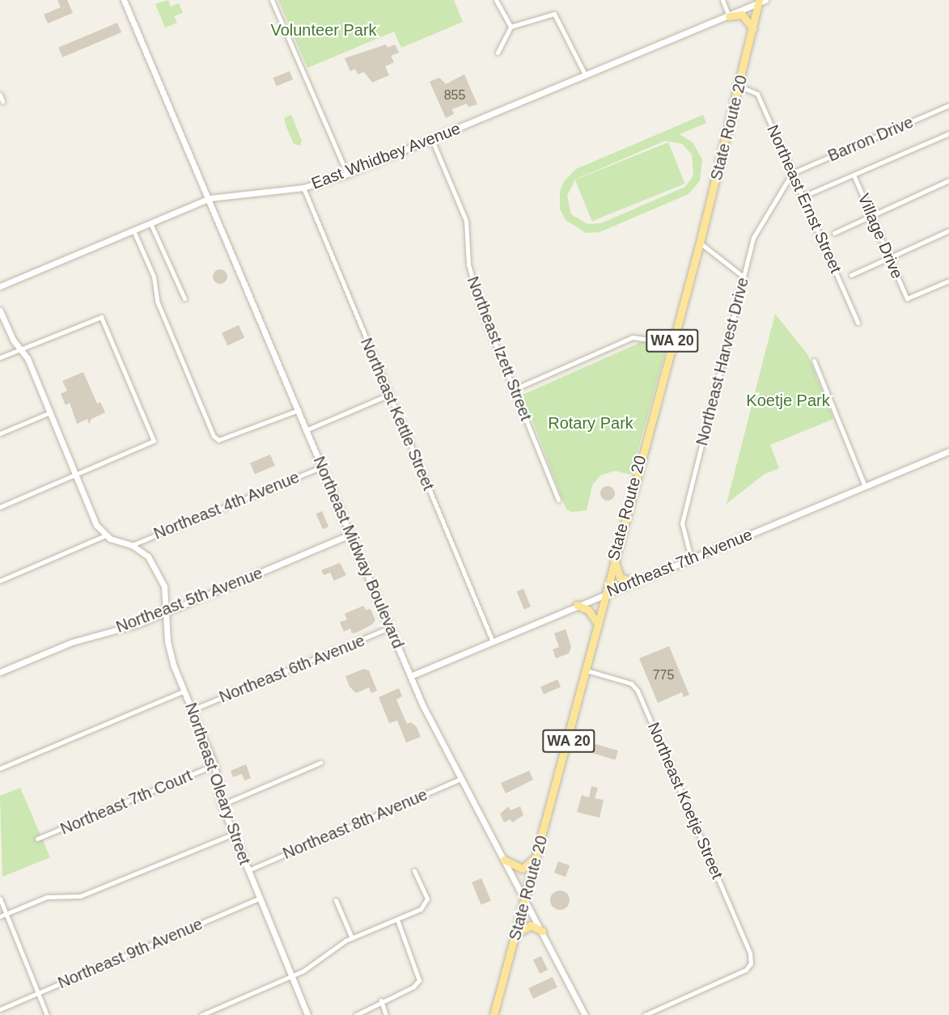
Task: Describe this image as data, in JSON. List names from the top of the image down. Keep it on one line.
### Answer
{"streets":{"main road":["State Route 20","WA 20"],"street":["Barron Drive","East Whidbey Avenue","Northeast Ernst Street","Village Drive","Northeast Izett Street","Northeast Harvest Drive","Northeast Kettle Street","Northeast 4th Avenue","Northeast Midway Boulevard","Northeast 7th Avenue","Northeast 5th Avenue","Northeast 6th Avenue","Northeast Oleary Street","Northeast Koetje Street","Northeast 7th Court","Northeast 8th Avenue","Northeast 9th Avenue"]},"crossings":[["State Route 20","East Whidbey Avenue"],["State Route 20","Northeast Ernst Street"],["State Route 20","Northeast Midway Boulevard"],["State Route 20","Northeast 7th Avenue"],["State Route 20","Northeast Koetje Street"],["Barron Drive","Northeast Ernst Street"],["Barron Drive","Northeast Harvest Drive"],["East Whidbey Avenue","Northeast Izett Street"],["East Whidbey Avenue","Northeast Kettle Street"],["East Whidbey Avenue","Northeast Midway Boulevard"],["Northeast Ernst Street","Northeast Harvest Drive"],["Northeast Harvest Drive","Northeast 7th Avenue"],["Northeast Kettle Street","Northeast 7th Avenue"],["Northeast 4th Avenue","Northeast Midway Boulevard"],["Northeast 4th Avenue","Northeast Oleary Street"],["Northeast Midway Boulevard","Northeast 7th Avenue"],["Northeast Midway Boulevard","Northeast 5th Avenue"],["Northeast Midway Boulevard","Northeast 6th Avenue"],["Northeast Midway Boulevard","Northeast 8th Avenue"],["Northeast 5th Avenue","Northeast Oleary Street"],["Northeast 6th Avenue","Northeast Oleary Street"],["Northeast Oleary Street","Northeast 7th Court"],["Northeast Oleary Street","Northeast 8th Avenue"],["Northeast Oleary Street","Northeast 9th Avenue"]],"parks":["Volunteer Park","Koetje Park","Rotary Park"],"house_numbers":["855","775"]}
